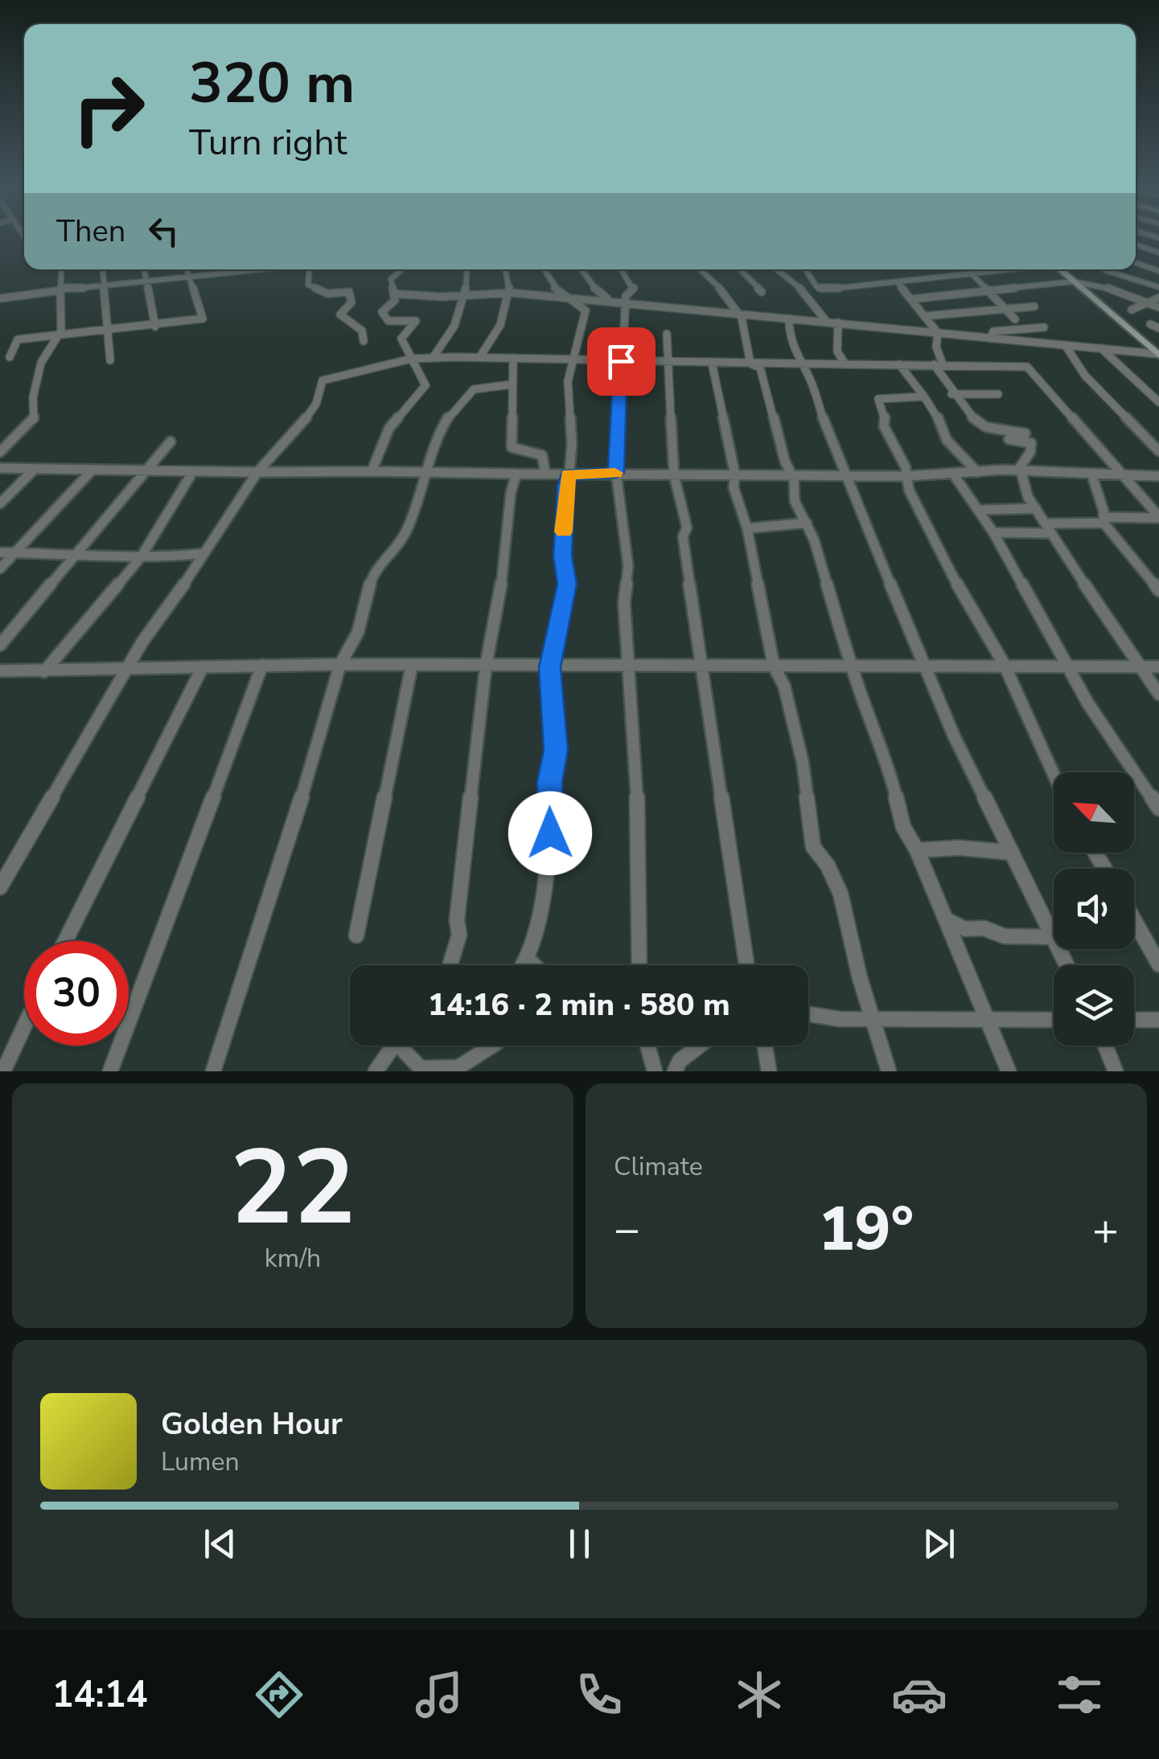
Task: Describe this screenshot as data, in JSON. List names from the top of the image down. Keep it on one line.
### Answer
{"north":"top left","page":{"turn":["320 m","Turn right"],"then":"Then","limit":"30","trip":"14:16 · 2 min · 580 m","tile":[["22","km/h"],"Climate"],"heat":["−","19°","+"],"song":["Golden Hour","Lumen"],"tabs":"14:14"}}
